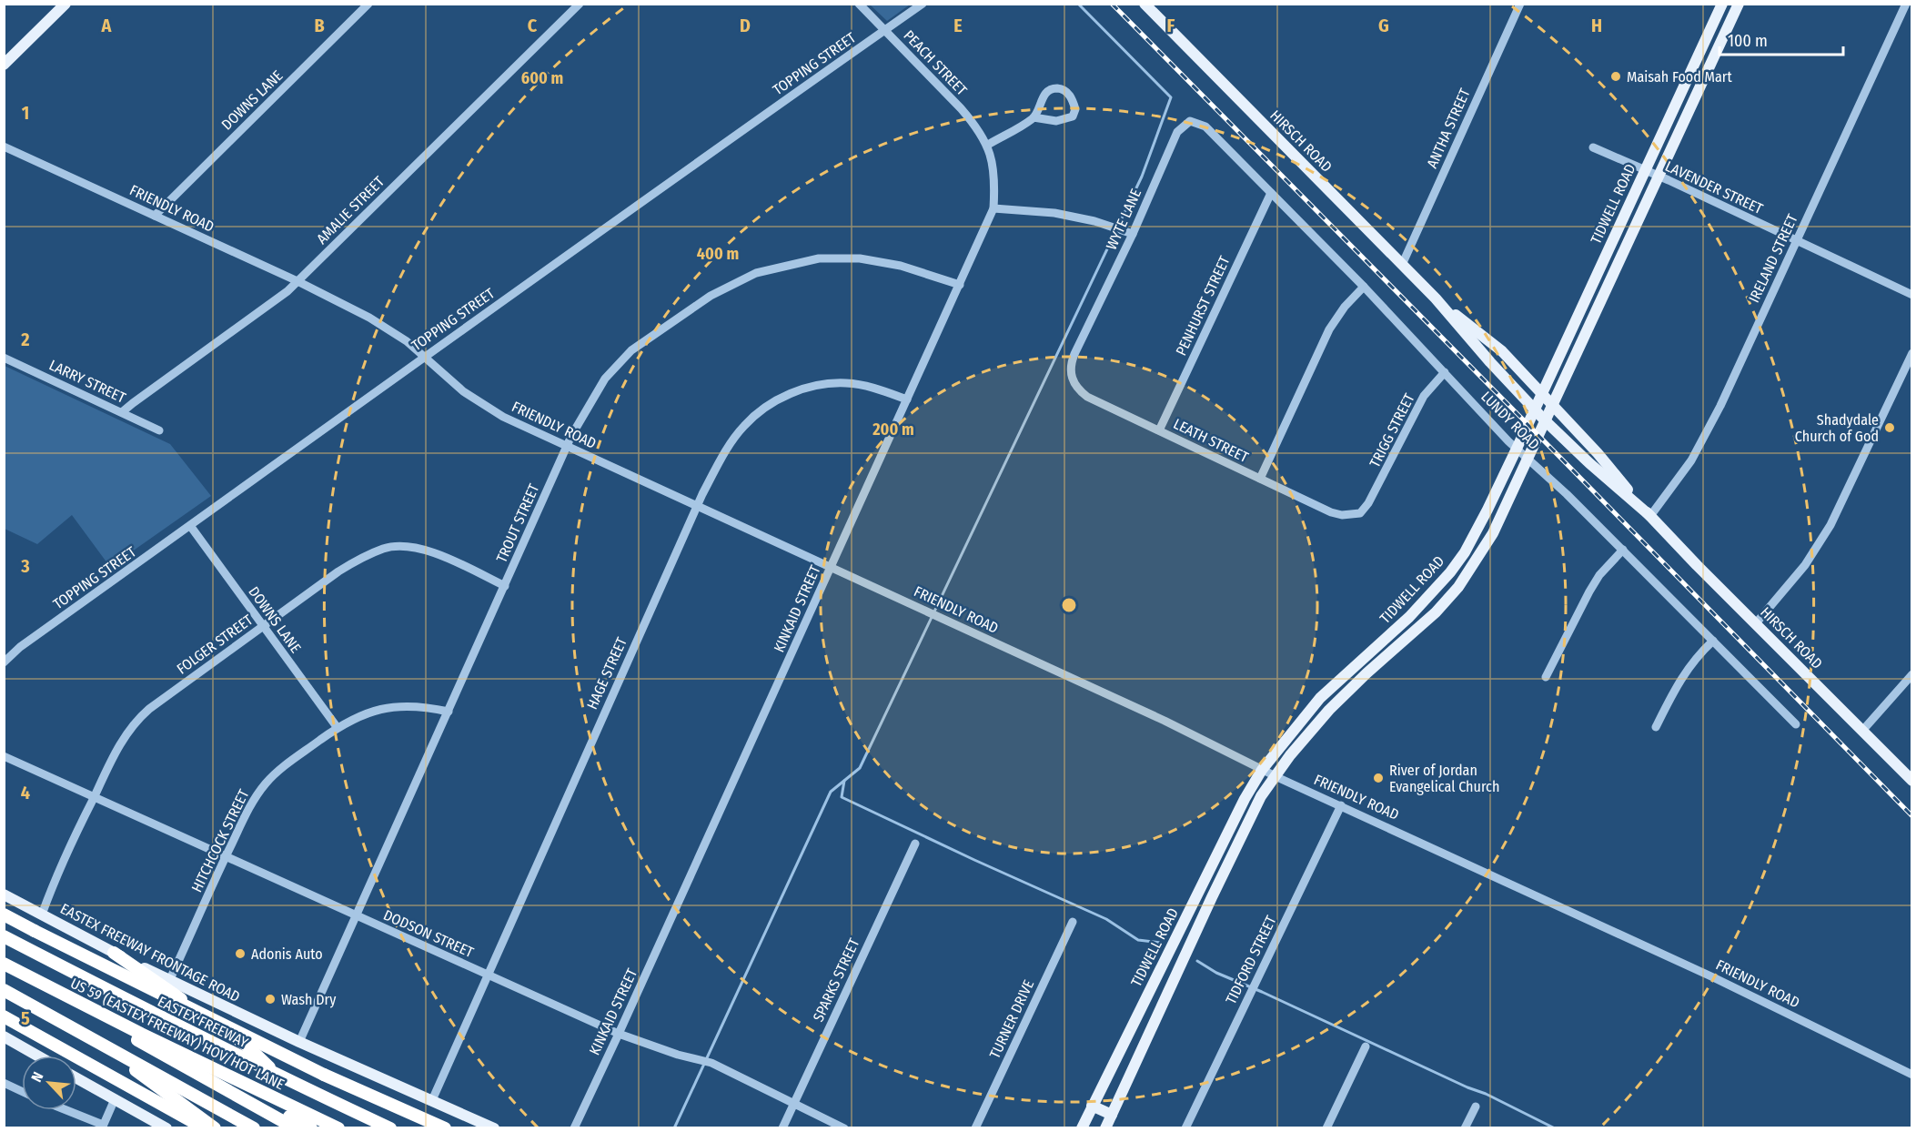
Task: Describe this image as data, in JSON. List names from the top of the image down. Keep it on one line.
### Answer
{"streets":{"highway":["EASTEX FREEWAY","US 59 (EASTEX FREEWAY) HOV/HOT LANE"],"main road":["HIRSCH ROAD","TIDWELL ROAD","EASTEX FREEWAY FRONTAGE ROAD"],"street":["PEACH STREET","TOPPING STREET","DOWNS LANE","ANTHA STREET","LAVENDER STREET","FRIENDLY ROAD","AMALIE STREET","WYTE LANE","IRELAND STREET","PENHURST STREET","LARRY STREET","LUNDY ROAD","TRIGG STREET","LEATH STREET","TROUT STREET","KINKAID STREET","FOLGER STREET","HAGE STREET","HITCHCOCK STREET","DODSON STREET","TIDFORD STREET","SPARKS STREET","TURNER DRIVE"]},"crossings":[["PEACH STREET","TOPPING STREET"],["PEACH STREET","KINKAID STREET"],["TOPPING STREET","DOWNS LANE"],["TOPPING STREET","FRIENDLY ROAD"],["DOWNS LANE","FRIENDLY ROAD"],["DOWNS LANE","FOLGER STREET"],["DOWNS LANE","HITCHCOCK STREET"],["ANTHA STREET","HIRSCH ROAD"],["HIRSCH ROAD","TIDWELL ROAD"],["HIRSCH ROAD","IRELAND STREET"],["LAVENDER STREET","TIDWELL ROAD"],["LAVENDER STREET","IRELAND STREET"],["TIDWELL ROAD","FRIENDLY ROAD"],["TIDWELL ROAD","LUNDY ROAD"],["FRIENDLY ROAD","AMALIE STREET"],["FRIENDLY ROAD","TROUT STREET"],["FRIENDLY ROAD","KINKAID STREET"],["FRIENDLY ROAD","HAGE STREET"],["FRIENDLY ROAD","TIDFORD STREET"],["AMALIE STREET","LARRY STREET"],["WYTE LANE","LUNDY ROAD"],["WYTE LANE","LEATH STREET"],["PENHURST STREET","LUNDY ROAD"],["PENHURST STREET","LEATH STREET"],["LUNDY ROAD","TRIGG STREET"],["TRIGG STREET","LEATH STREET"],["TROUT STREET","KINKAID STREET"],["TROUT STREET","FOLGER STREET"],["TROUT STREET","HITCHCOCK STREET"],["TROUT STREET","DODSON STREET"],["TROUT STREET","EASTEX FREEWAY FRONTAGE ROAD"],["KINKAID STREET","HAGE STREET"],["KINKAID STREET","DODSON STREET"],["FOLGER STREET","DODSON STREET"],["FOLGER STREET","EASTEX FREEWAY FRONTAGE ROAD"],["HAGE STREET","DODSON STREET"],["HAGE STREET","EASTEX FREEWAY FRONTAGE ROAD"],["HITCHCOCK STREET","DODSON STREET"],["HITCHCOCK STREET","EASTEX FREEWAY FRONTAGE ROAD"],["DODSON STREET","SPARKS STREET"]],"places":["Maisah Food Mart","Shadydale Church of God","River of Jordan Evangelical Church","Adonis Auto","Wash Dry"],"scale_bar":"100 m","north":"top left","grid":{"columns":["A","B","C","D","E","F","G","H"],"rows":["1","2","3","4","5"]},"rings":["600 m","400 m","200 m"]}
